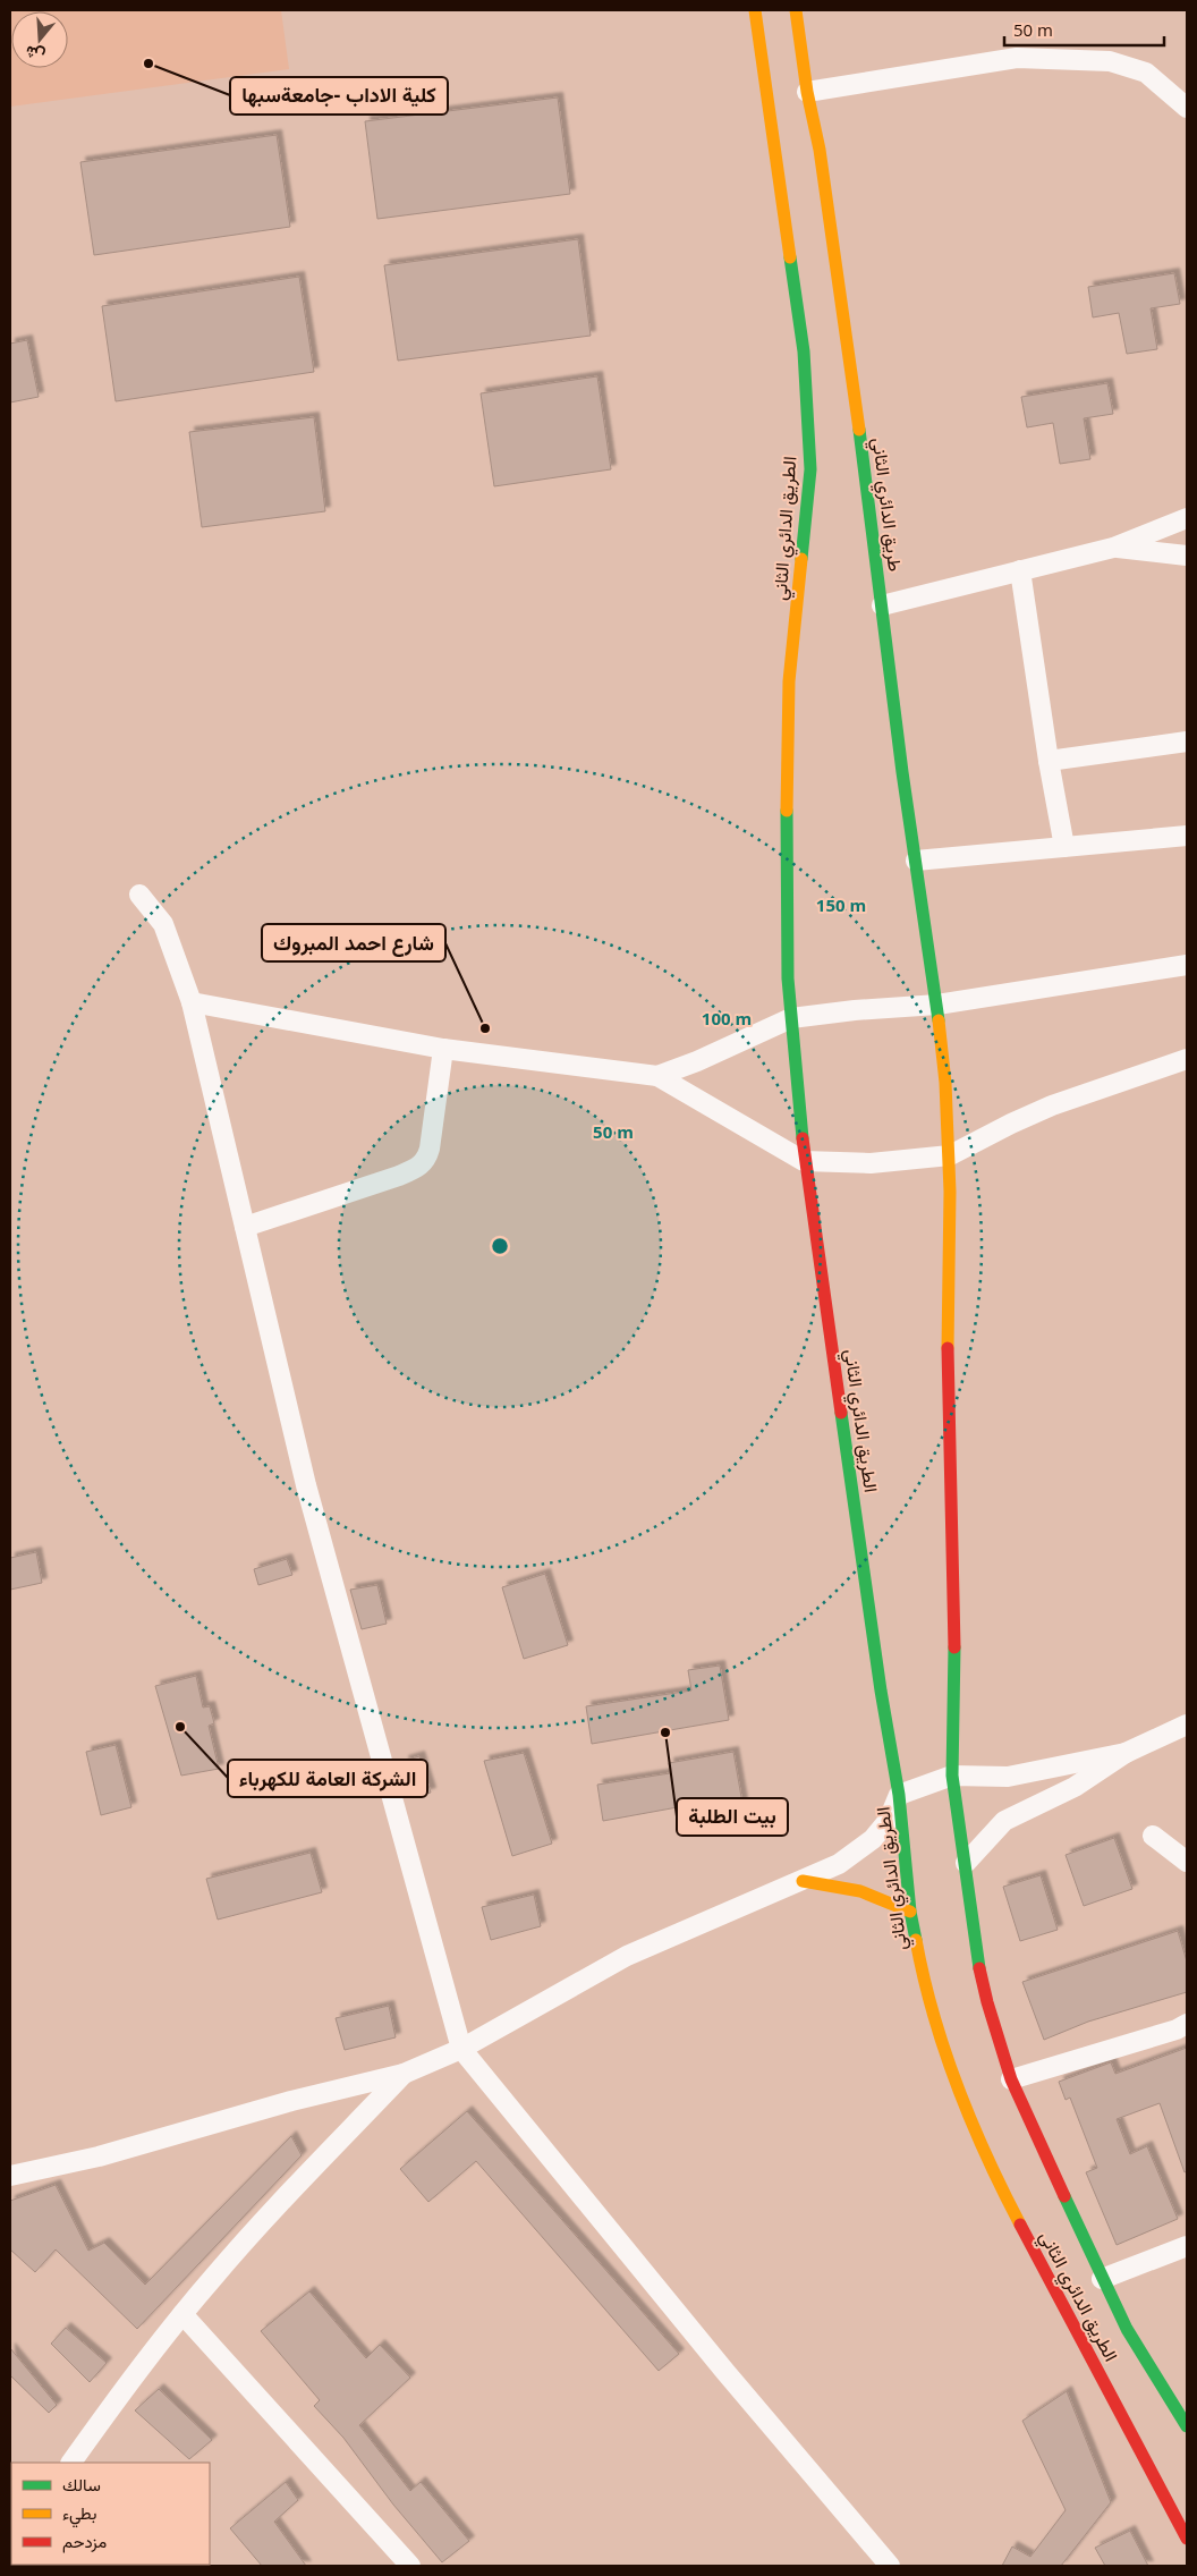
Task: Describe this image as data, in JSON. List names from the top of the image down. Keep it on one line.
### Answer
{"streets":{"main road":["طريق الدائري الثاني","الطريق الدائري الثاني"]},"crossings":[["طريق الدائري الثاني","الطريق الدائري الثاني"]],"places":["كلية الاداب -جامعةسبها","شارع احمد المبروك","الشركة العامة للكهرباء","بيت الطلبة"],"legend":["سالك","بطيء","مزدحم"],"scale_bar":"50 m","north":"bottom","rings":["150 m","100 m","50 m"]}
